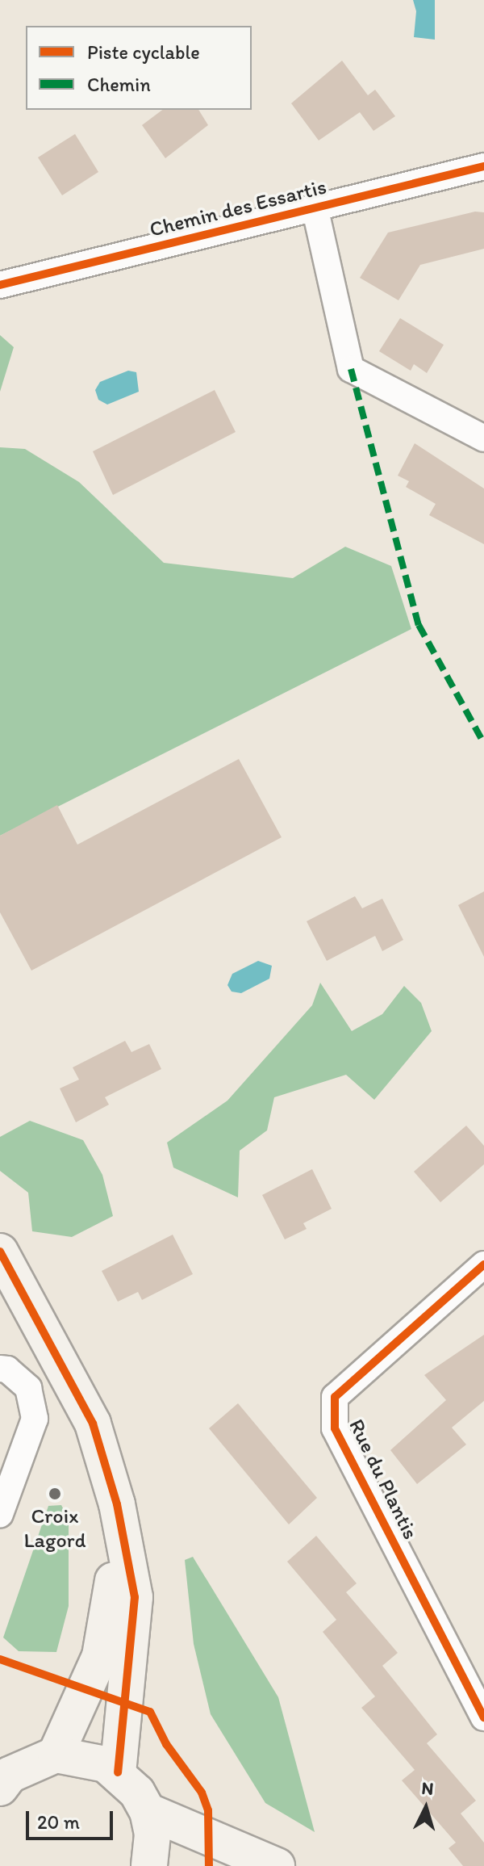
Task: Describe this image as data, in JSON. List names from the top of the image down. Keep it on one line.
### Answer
{"streets":{"street":["Chemin des Essartis","Rue du Plantis"]},"places":["Croix Lagord"],"legend":["Piste cyclable","Chemin"],"scale_bar":"20 m","north":"top"}
